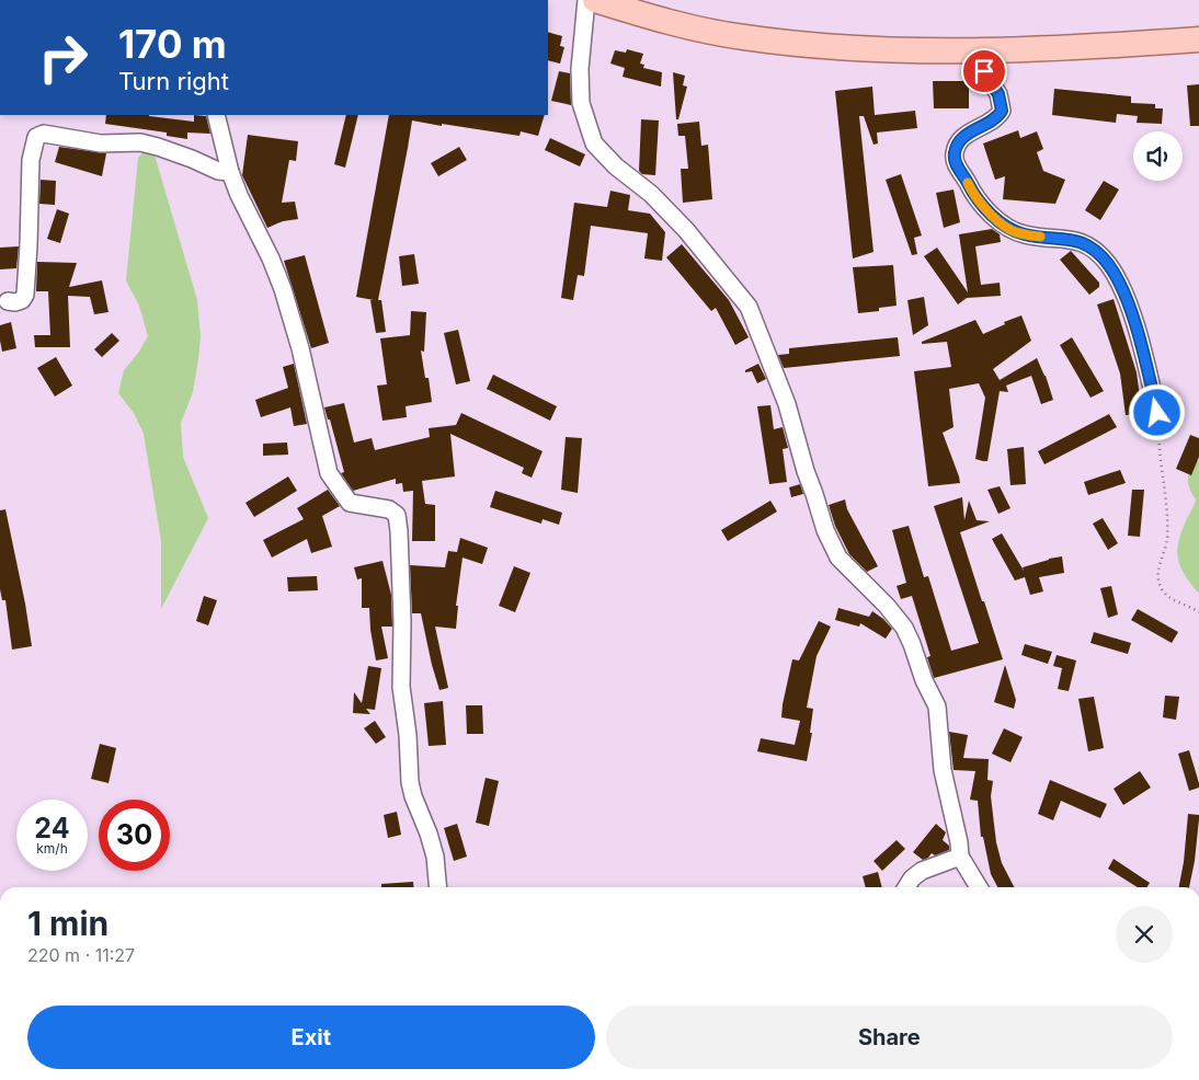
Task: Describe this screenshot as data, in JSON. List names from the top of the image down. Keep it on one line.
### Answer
{"page":{"turn":["170 m","Turn right"],"speed":"24 km/h","limit":"30","heading":["1 min","220 m · 11:27"],"buttons":["Exit","Share"]}}
